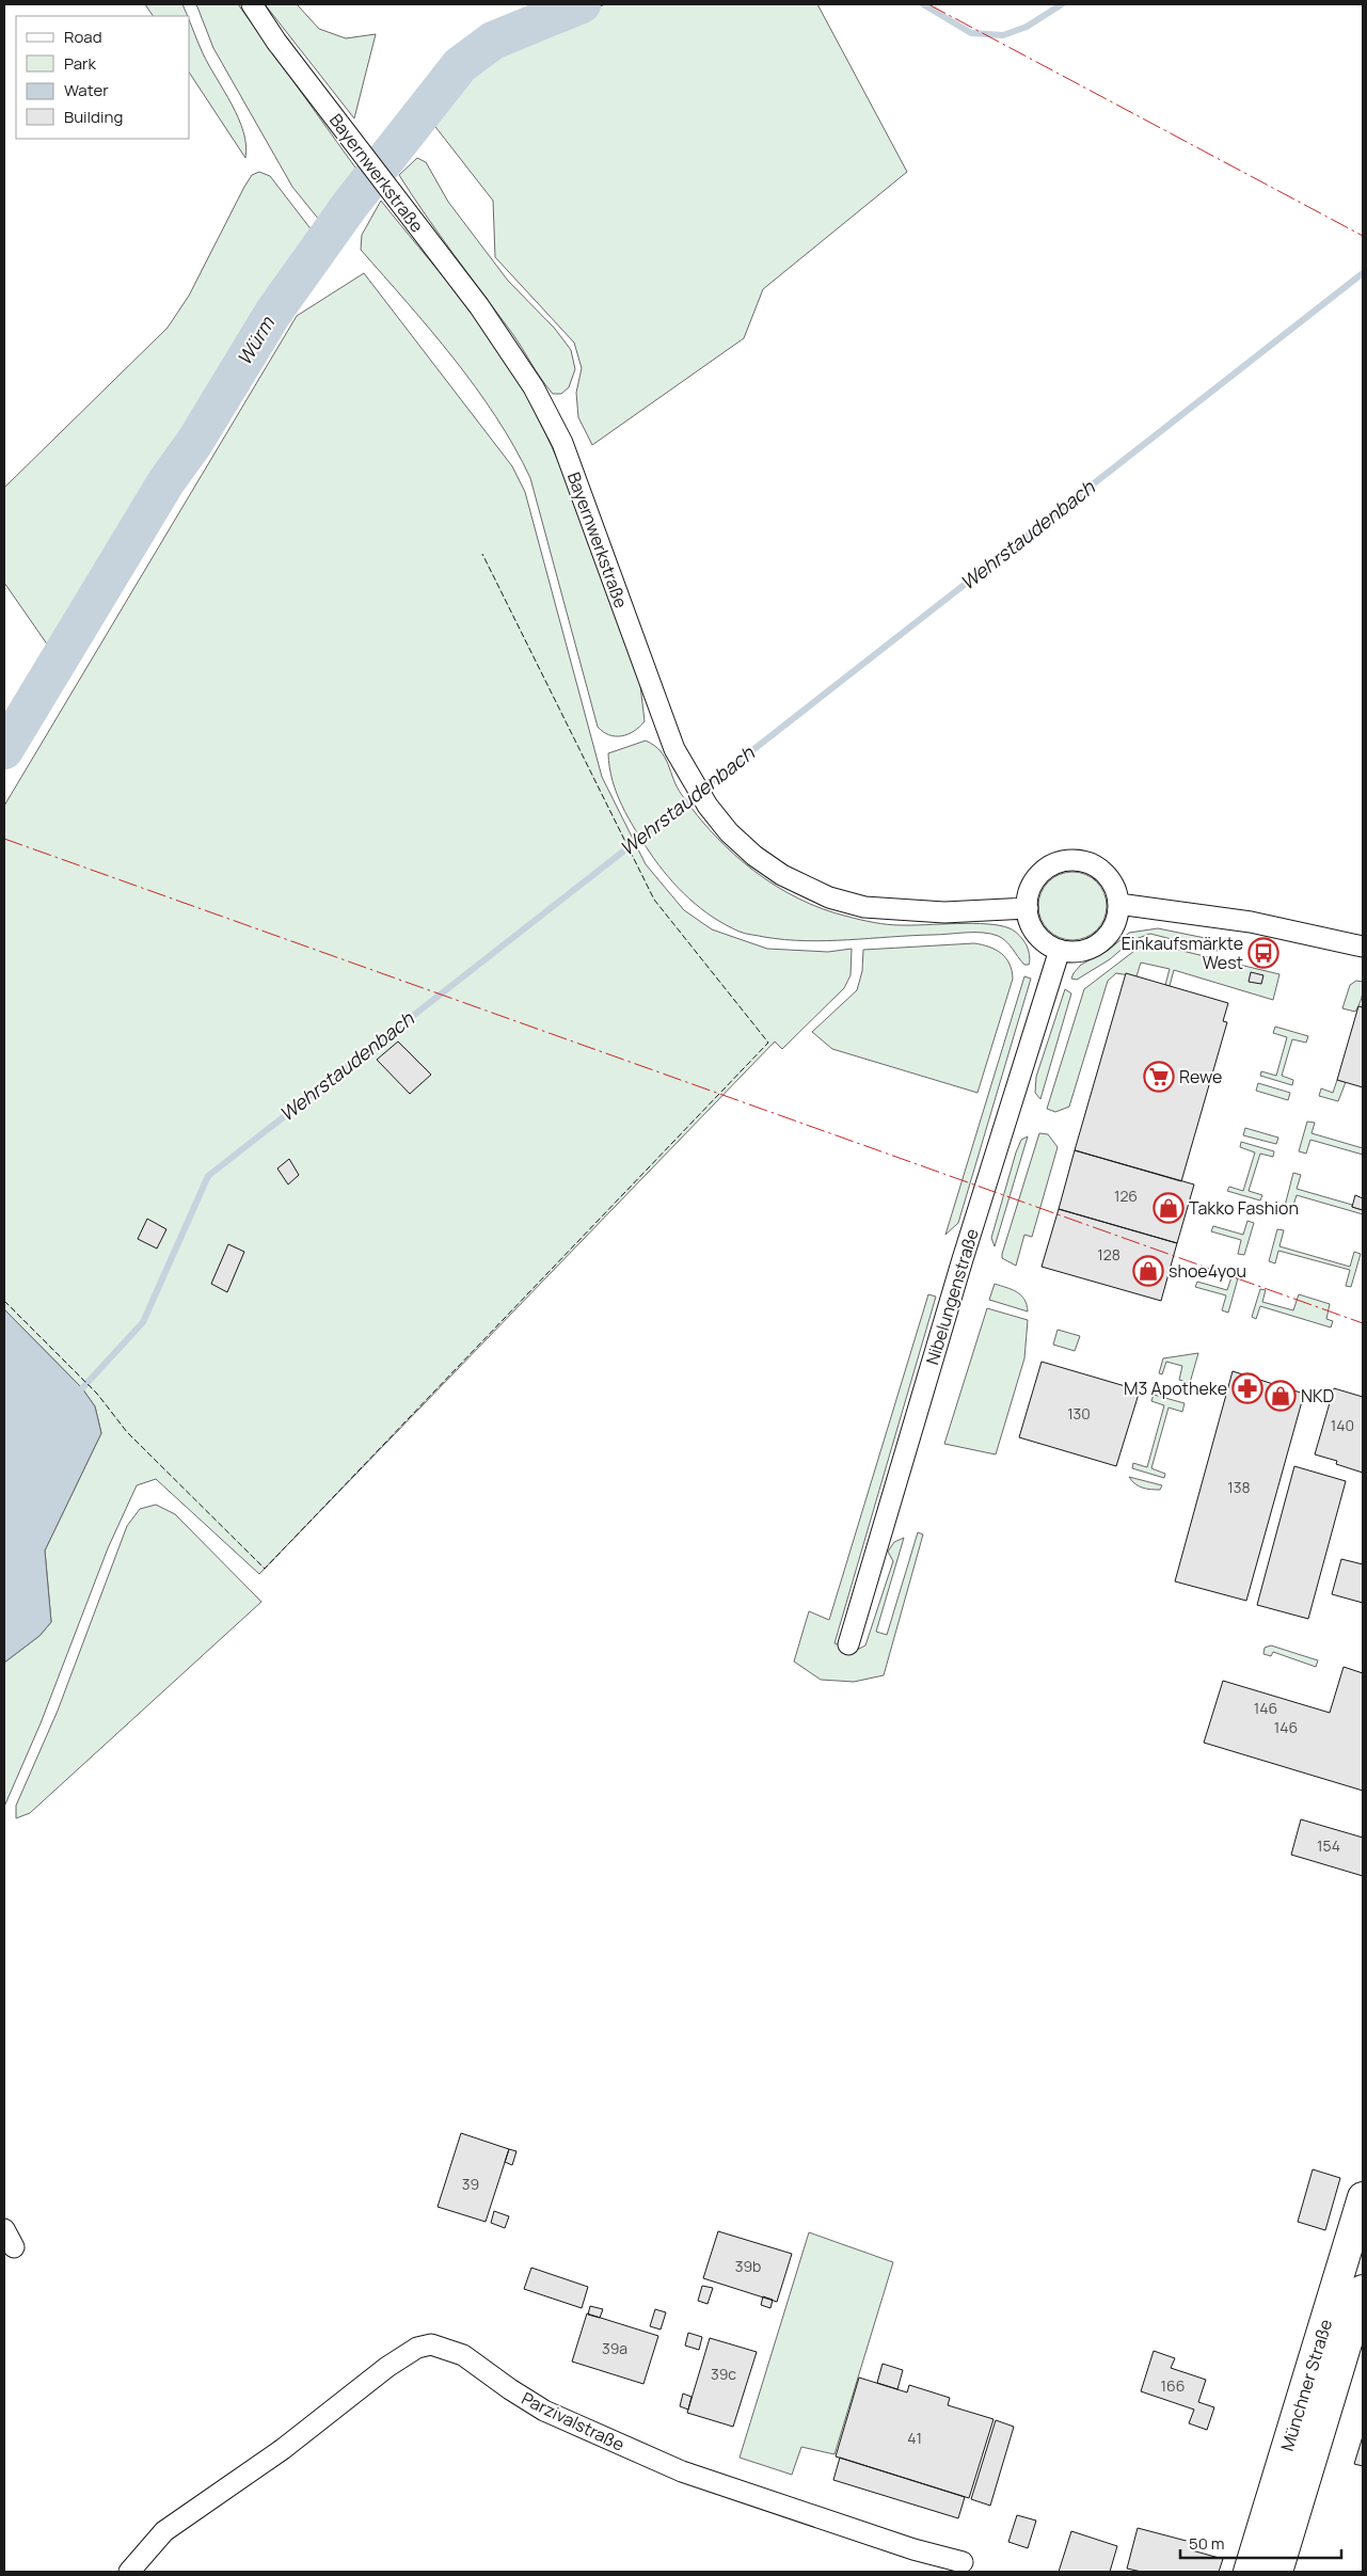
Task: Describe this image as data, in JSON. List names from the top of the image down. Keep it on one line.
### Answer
{"streets":{"main road":["Münchner Straße"],"street":["Bayernwerkstraße","Nibelungenstraße","Parzivalstraße"]},"crossings":[["Bayernwerkstraße","Nibelungenstraße"]],"water":["Würm","Wehrstaudenbach"],"places":{"bus stop":["Einkaufsmärkte West"],"supermarket":["Rewe"],"shop":["Takko Fashion","shoe4you","NKD"],"pharmacy":["M3 Apotheke"]},"house_numbers":["126","128","130","140","138","146","146","154","39","39b","39a","39c","166","41"],"legend":["Road","Park","Water","Building"],"scale_bar":"50 m"}
